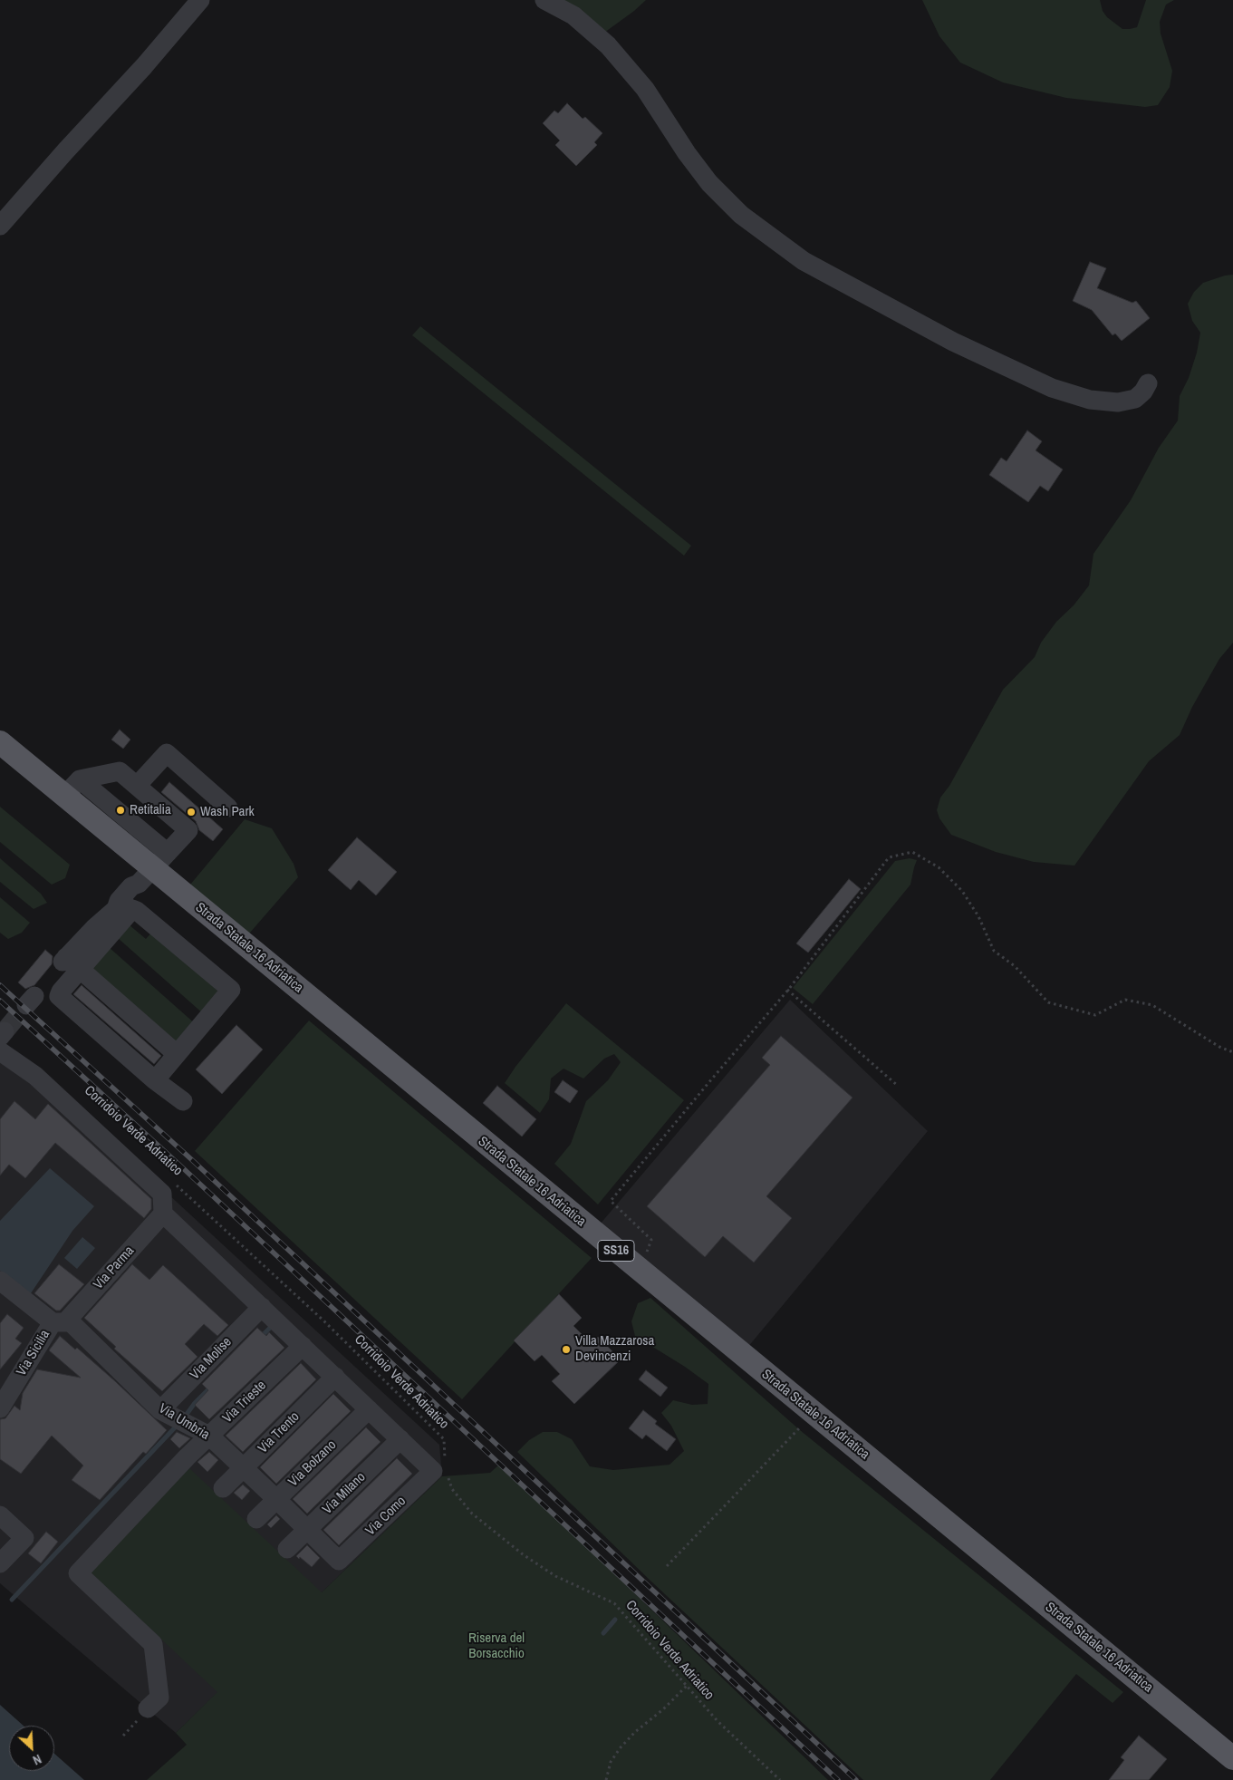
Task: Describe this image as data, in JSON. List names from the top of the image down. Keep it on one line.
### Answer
{"streets":{"main road":["Strada Statale 16 Adriatica","SS16"],"street":["Via Parma","Via Sicilia","Via Molise","Via Trieste","Via Umbria","Via Trento","Via Bolzano","Via Milano","Via Como"],"path":["Corridoio Verde Adriatico"]},"crossings":[["Corridoio Verde Adriatico","Via Como"],["Via Parma","Via Sicilia"],["Via Parma","Via Umbria"],["Via Sicilia","Via Umbria"],["Via Molise","Via Umbria"],["Via Trieste","Via Umbria"],["Via Umbria","Via Trento"],["Via Umbria","Via Bolzano"],["Via Umbria","Via Milano"],["Via Umbria","Via Como"]],"parks":["Riserva del Borsacchio"],"places":["Retitalia","Wash Park","Villa Mazzarosa Devincenzi"],"north":"bottom right"}
